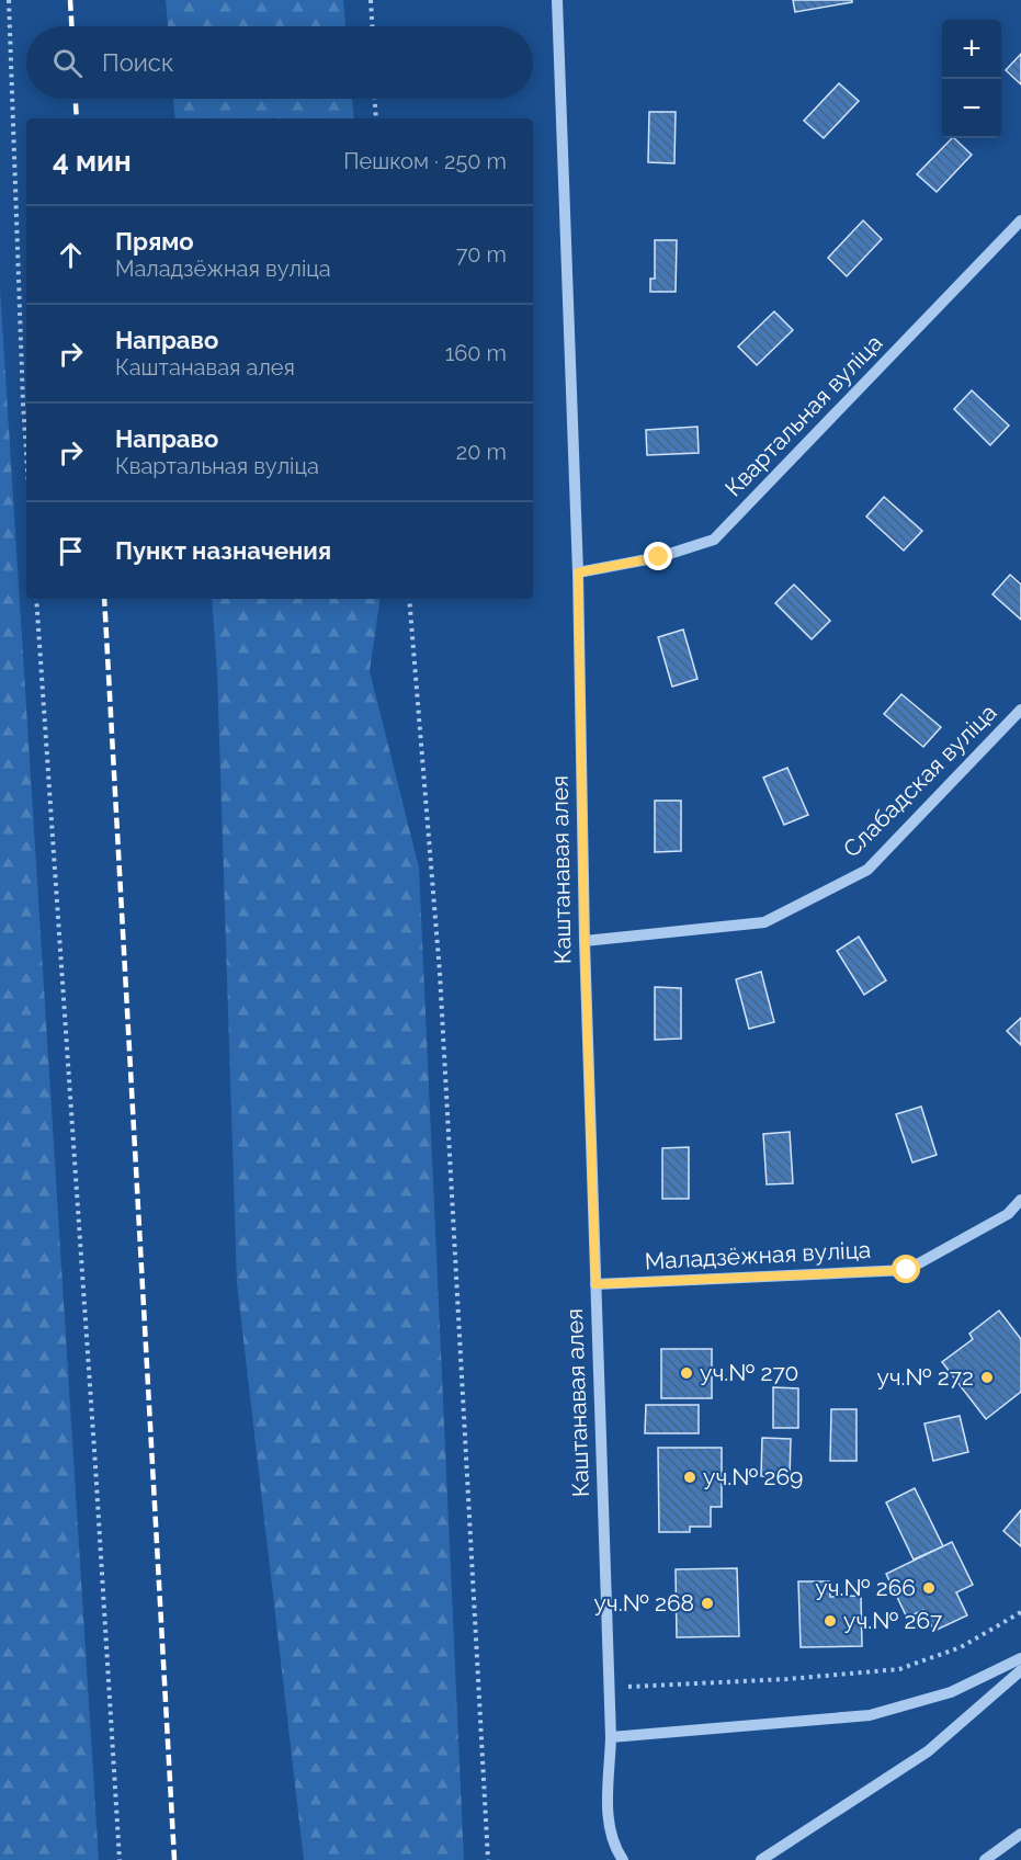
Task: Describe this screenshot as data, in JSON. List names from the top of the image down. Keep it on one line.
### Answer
{"streets":{"street":["Квартальная вуліца","Слабадская вуліца","Каштанавая алея","Маладзёжная вуліца"]},"crossings":[["Квартальная вуліца","Каштанавая алея"],["Слабадская вуліца","Каштанавая алея"],["Каштанавая алея","Маладзёжная вуліца"]],"places":["уч.№ 270","уч.№ 272","уч.№ 269","уч.№ 266","уч.№ 268","уч.№ 267"],"page":{"map_buttons":["+","−"],"search":"Поиск","heading":["4 мин","Пешком · 250 m"],"list":[["Прямо","Маладзёжная вуліца","70 m"],["Направо","Каштанавая алея","160 m"],["Направо","Квартальная вуліца","20 m"],"Пункт назначения"]}}
